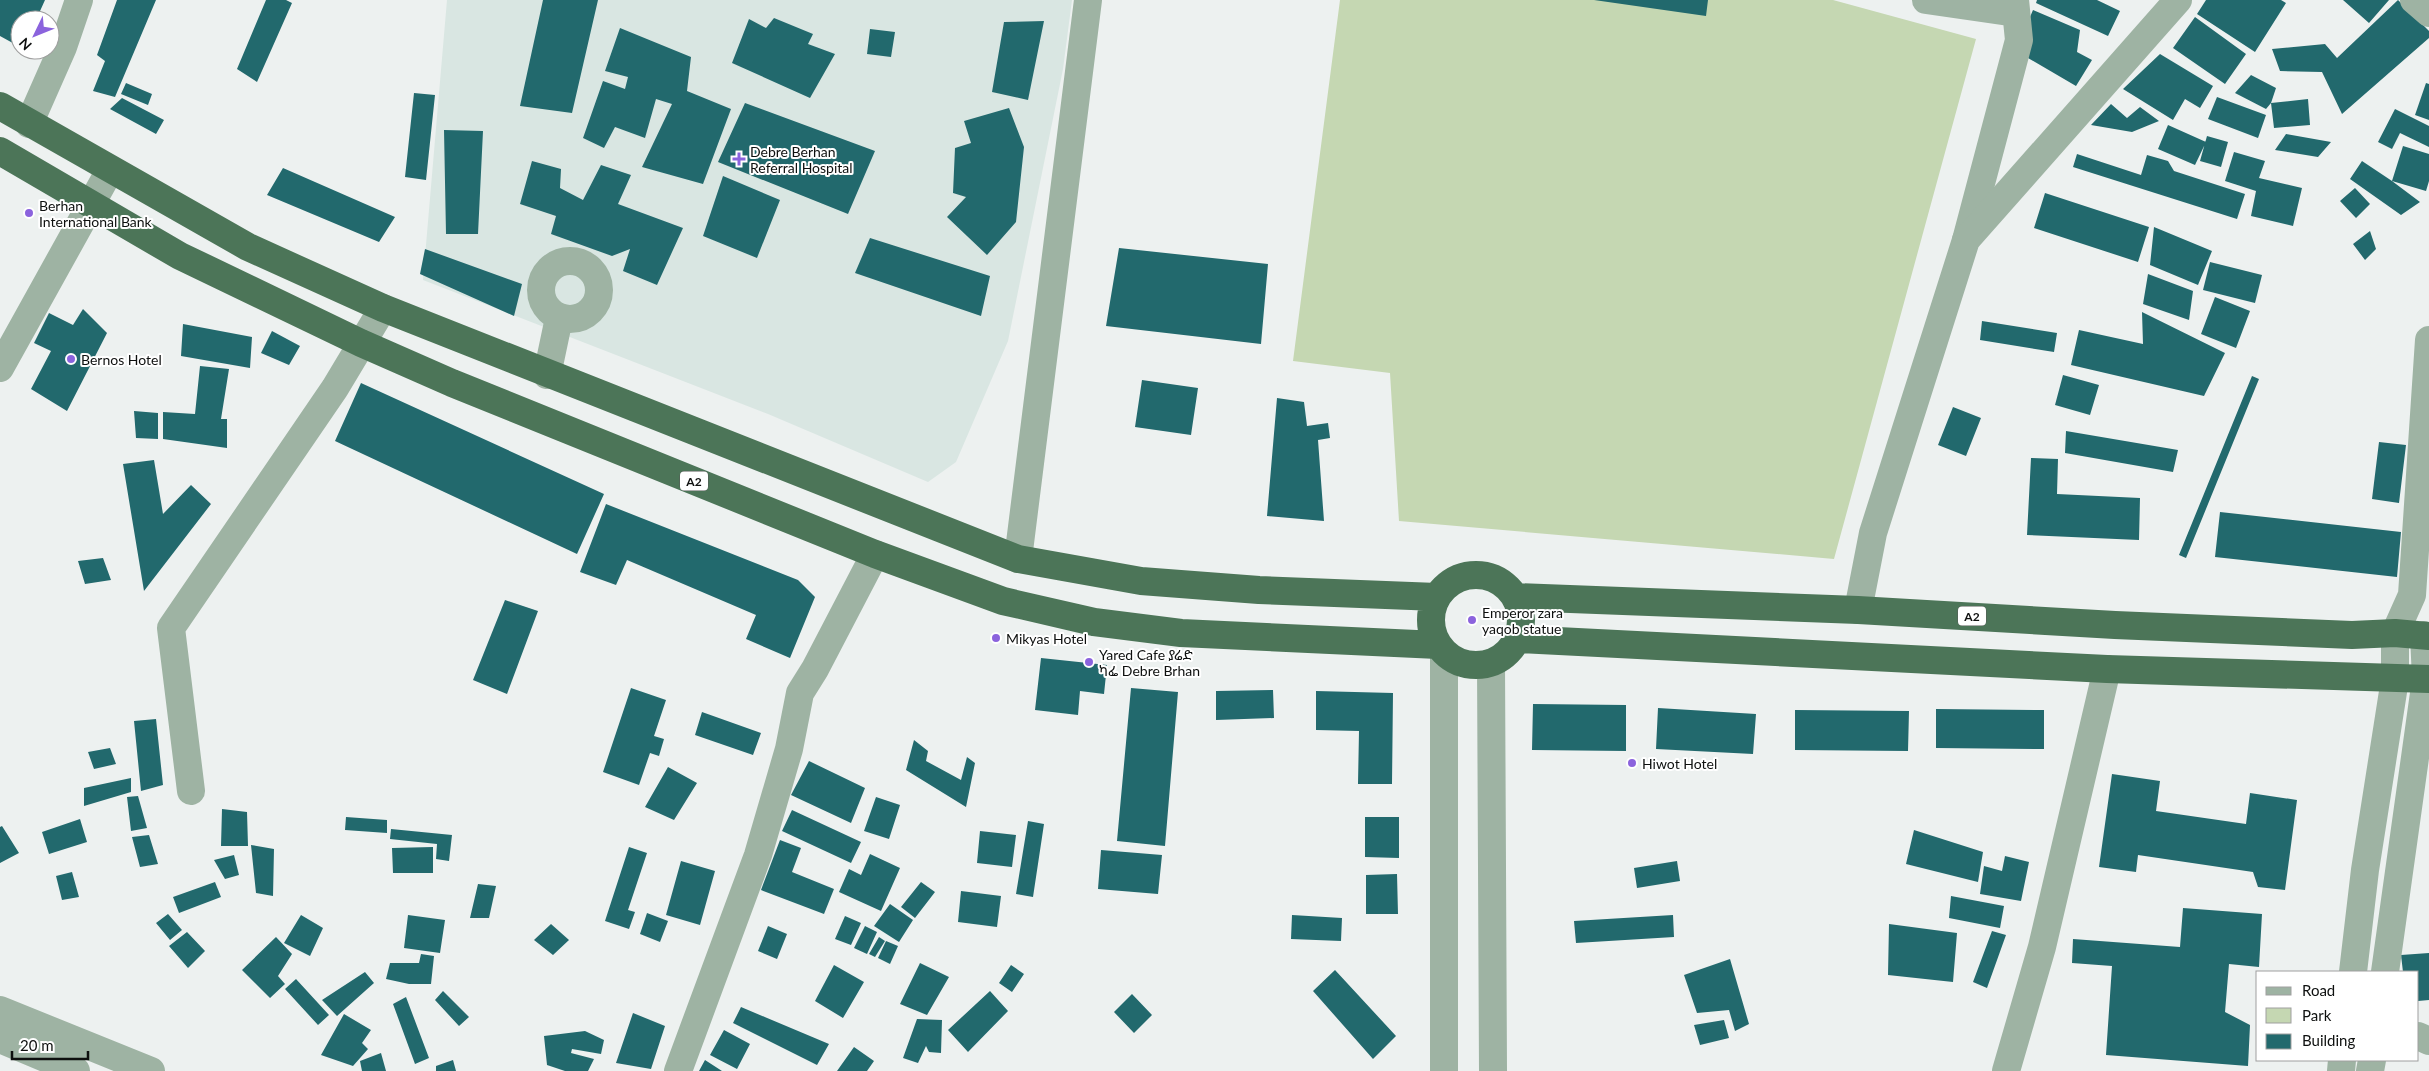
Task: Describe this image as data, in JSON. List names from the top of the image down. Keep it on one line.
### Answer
{"streets":{"highway":["A2"]},"places":{"health":["Debre Berhan Referral Hospital"],"other":["Berhan International Bank","Bernos Hotel","Emperor zara yaqob statue","Mikyas Hotel","Yared Cafe ያሬድ ካፌ Debre Brhan","Hiwot Hotel"]},"legend":["Road","Park","Building"],"scale_bar":"20 m","north":"bottom left"}
